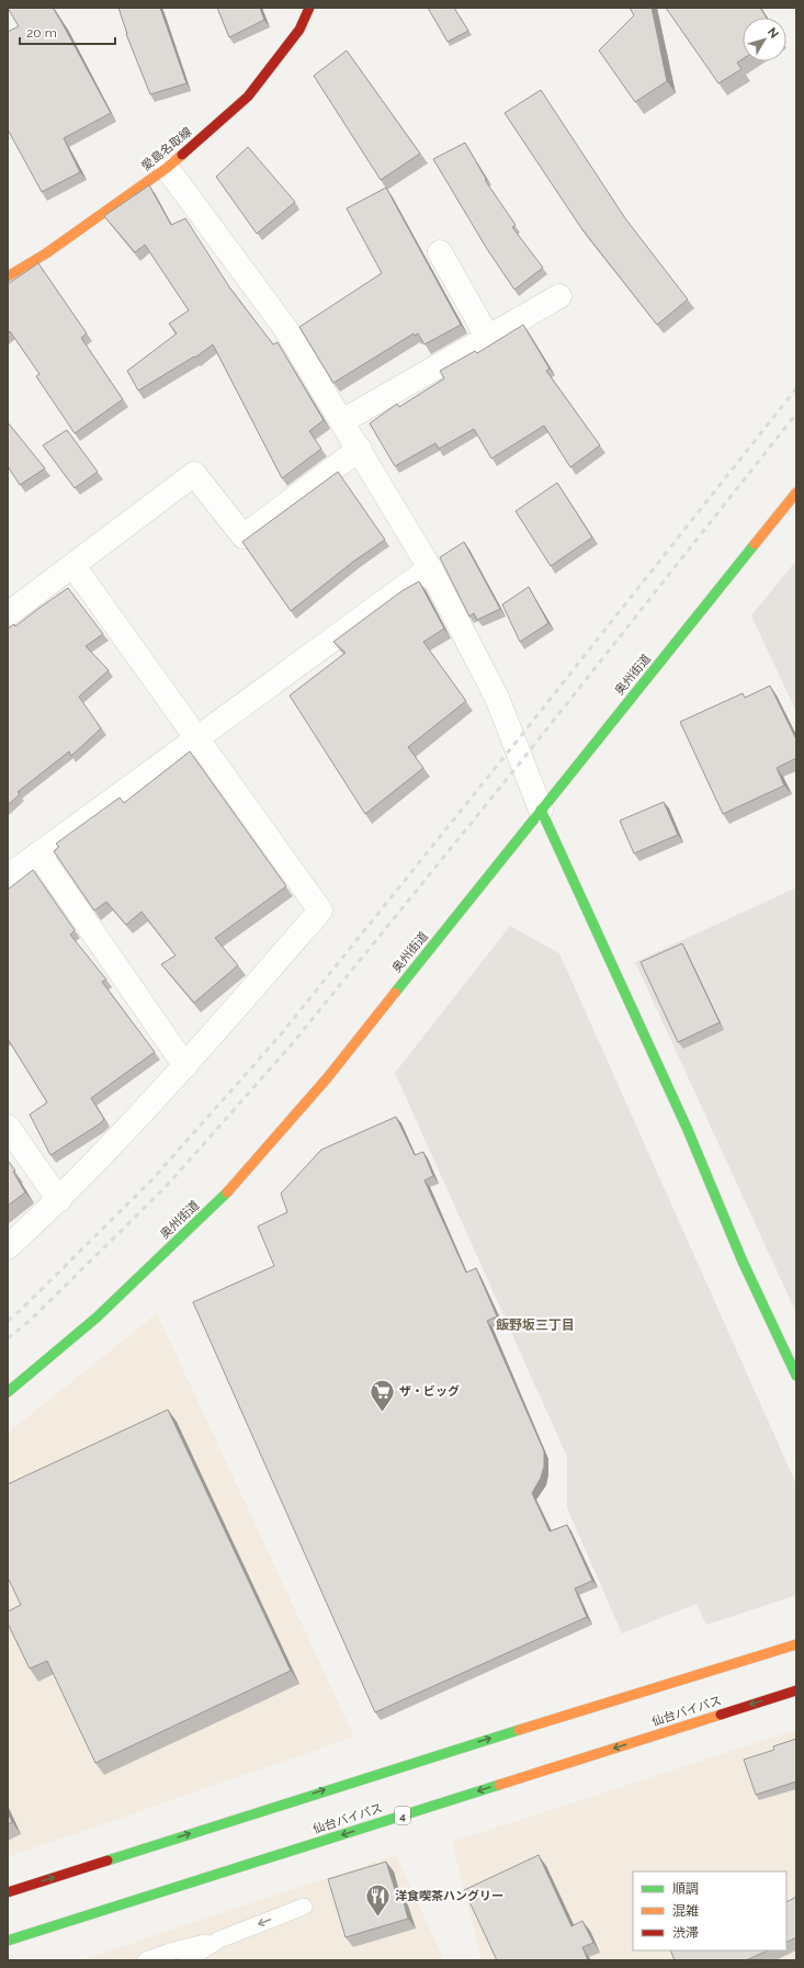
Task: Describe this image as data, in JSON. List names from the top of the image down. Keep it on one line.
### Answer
{"streets":{"main road":["愛島名取線","奥州街道","仙台バイパス","4"]},"districts":["飯野坂三丁目"],"places":{"supermarket":["ザ・ビッグ"],"restaurant":["洋食喫茶ハングリー"]},"legend":["順調","混雑","渋滞"],"scale_bar":"20 m","north":"top right"}
